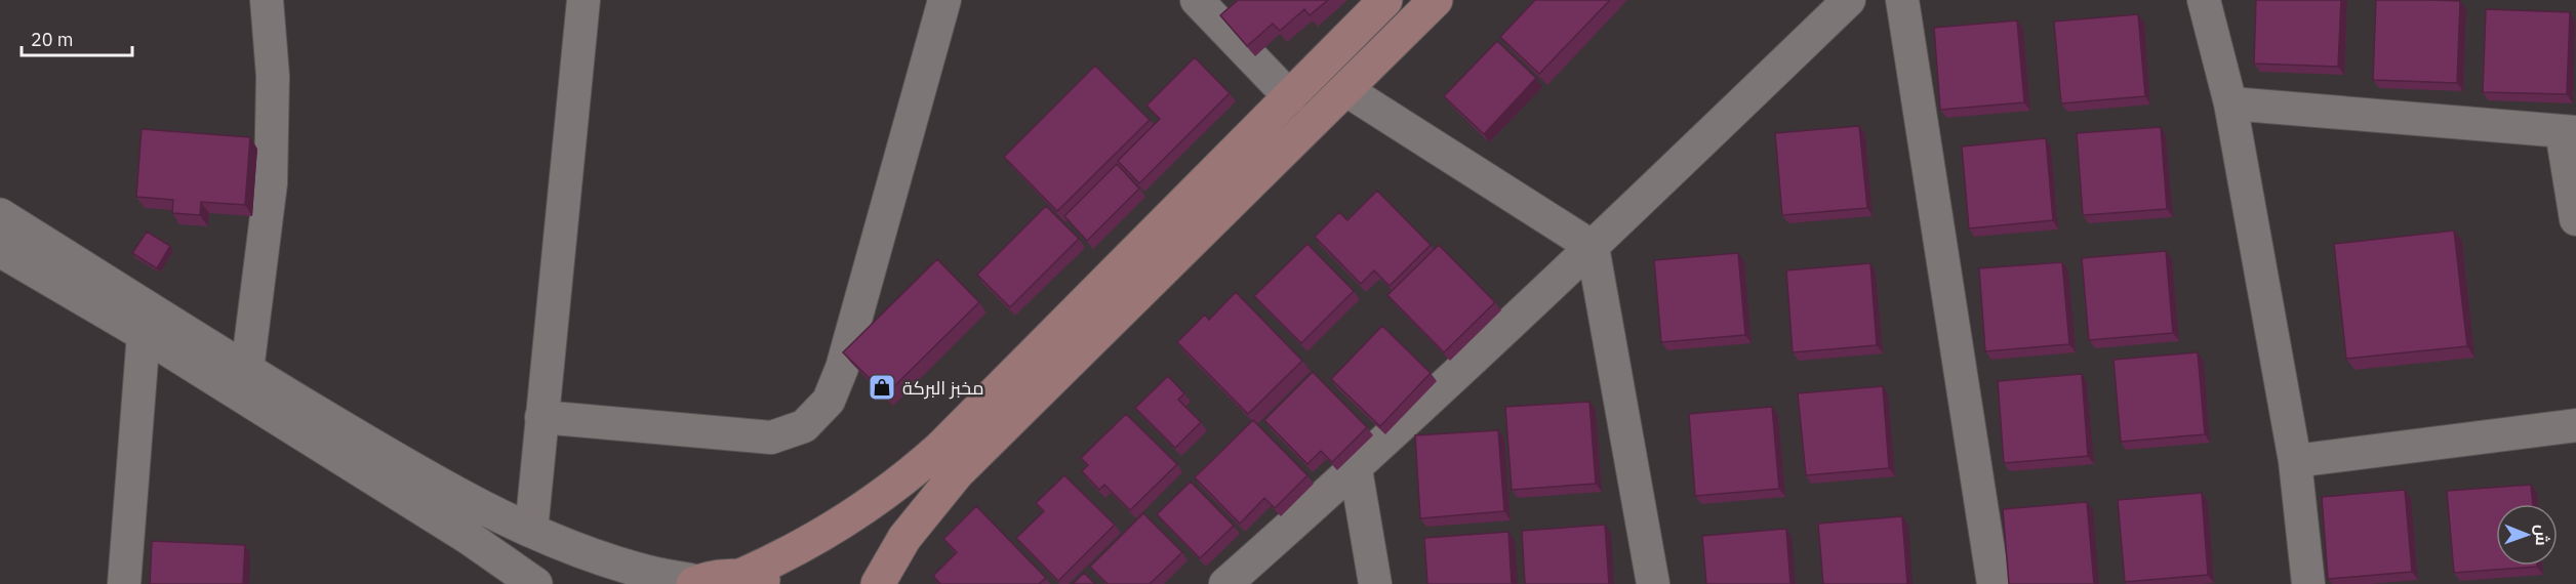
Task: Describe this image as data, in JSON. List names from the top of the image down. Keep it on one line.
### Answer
{"places":{"shop":["مخبز البركة"]},"scale_bar":"20 m","north":"right"}
